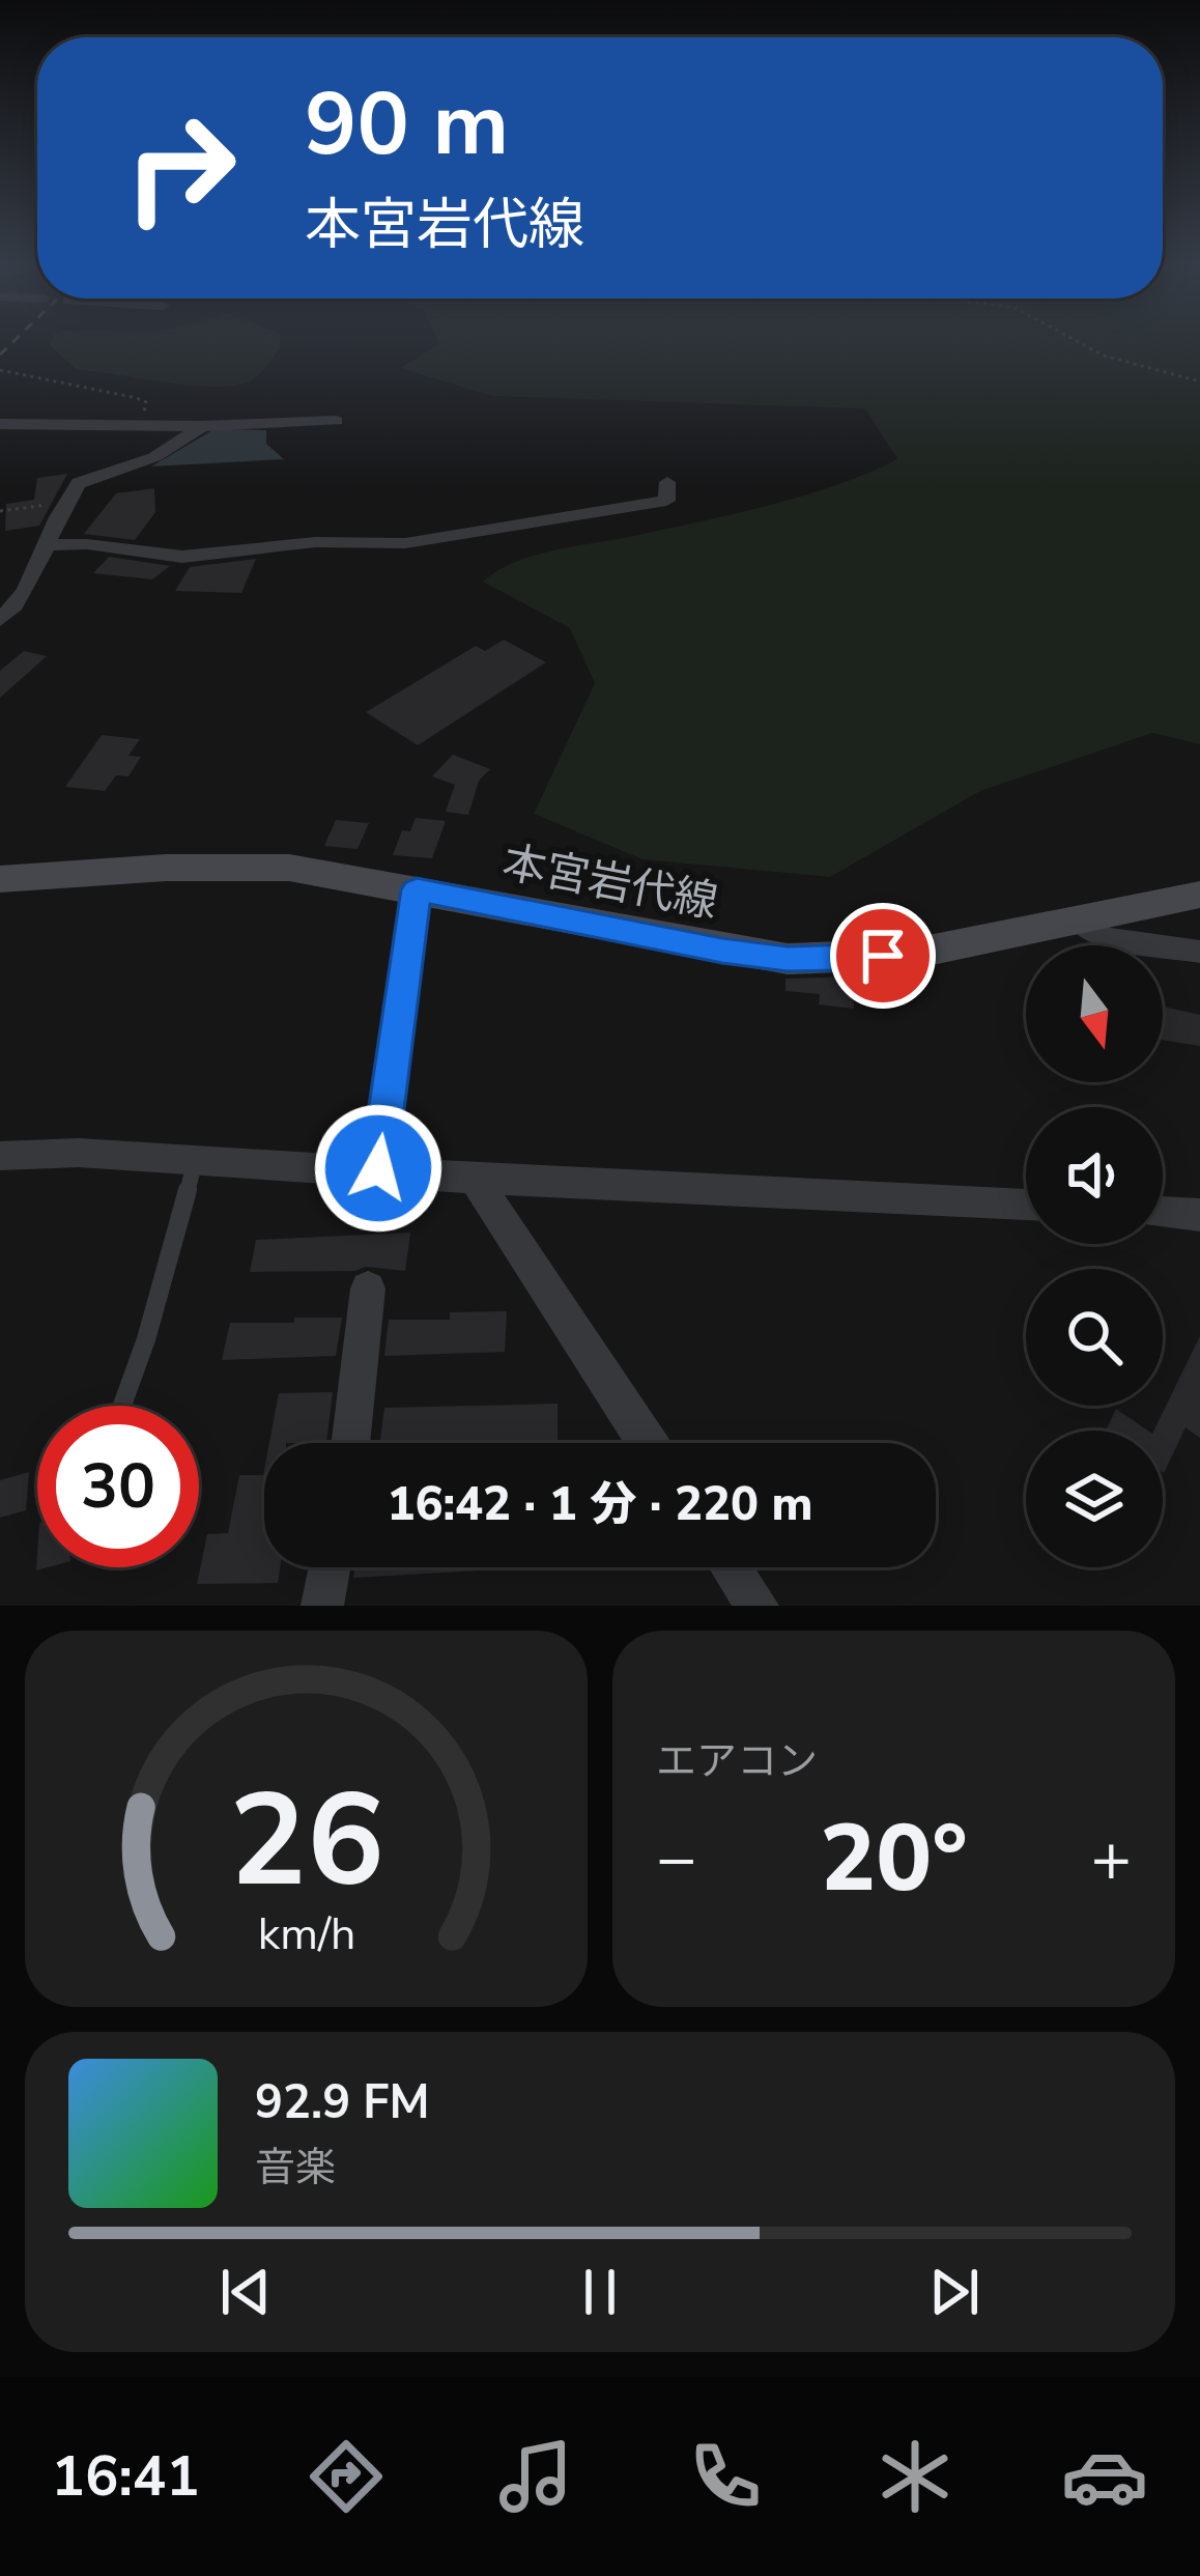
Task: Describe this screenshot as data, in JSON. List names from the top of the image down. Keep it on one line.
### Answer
{"streets":{"main road":["本宮岩代線"]},"north":"bottom","page":{"turn":["90 m","本宮岩代線"],"limit":"30","trip":"16:42 · 1 分 · 220 m","tile":"エアコン","heat":["−","20°","+"],"song":["92.9 FM","音楽"],"tabs":"16:41","gauge":["26","km/h"]}}
